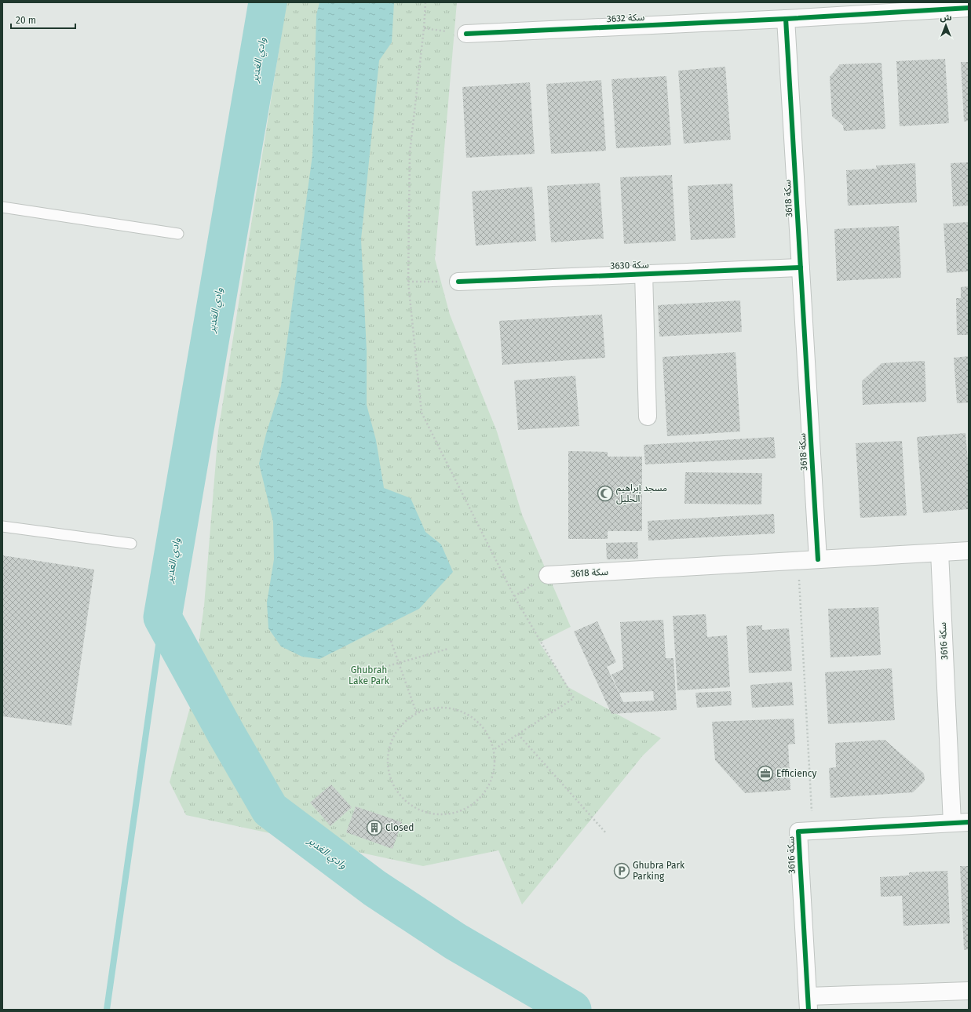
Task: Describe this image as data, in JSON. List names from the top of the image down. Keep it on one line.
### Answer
{"streets":{"street":["سكة 3632","سكة 3618","سكة 3630","سكة 3616"]},"crossings":[["سكة 3632","سكة 3618"],["سكة 3618","سكة 3630"],["سكة 3618","سكة 3616"]],"water":["وادي الغدير"],"parks":["Ghubrah Lake Park"],"places":{"mosque":["مسجد إبراهيم الخليل"],"office":["Efficiency"],"building":["Closed"],"parking":["Ghubra Park Parking"]},"scale_bar":"20 m","north":"top"}
